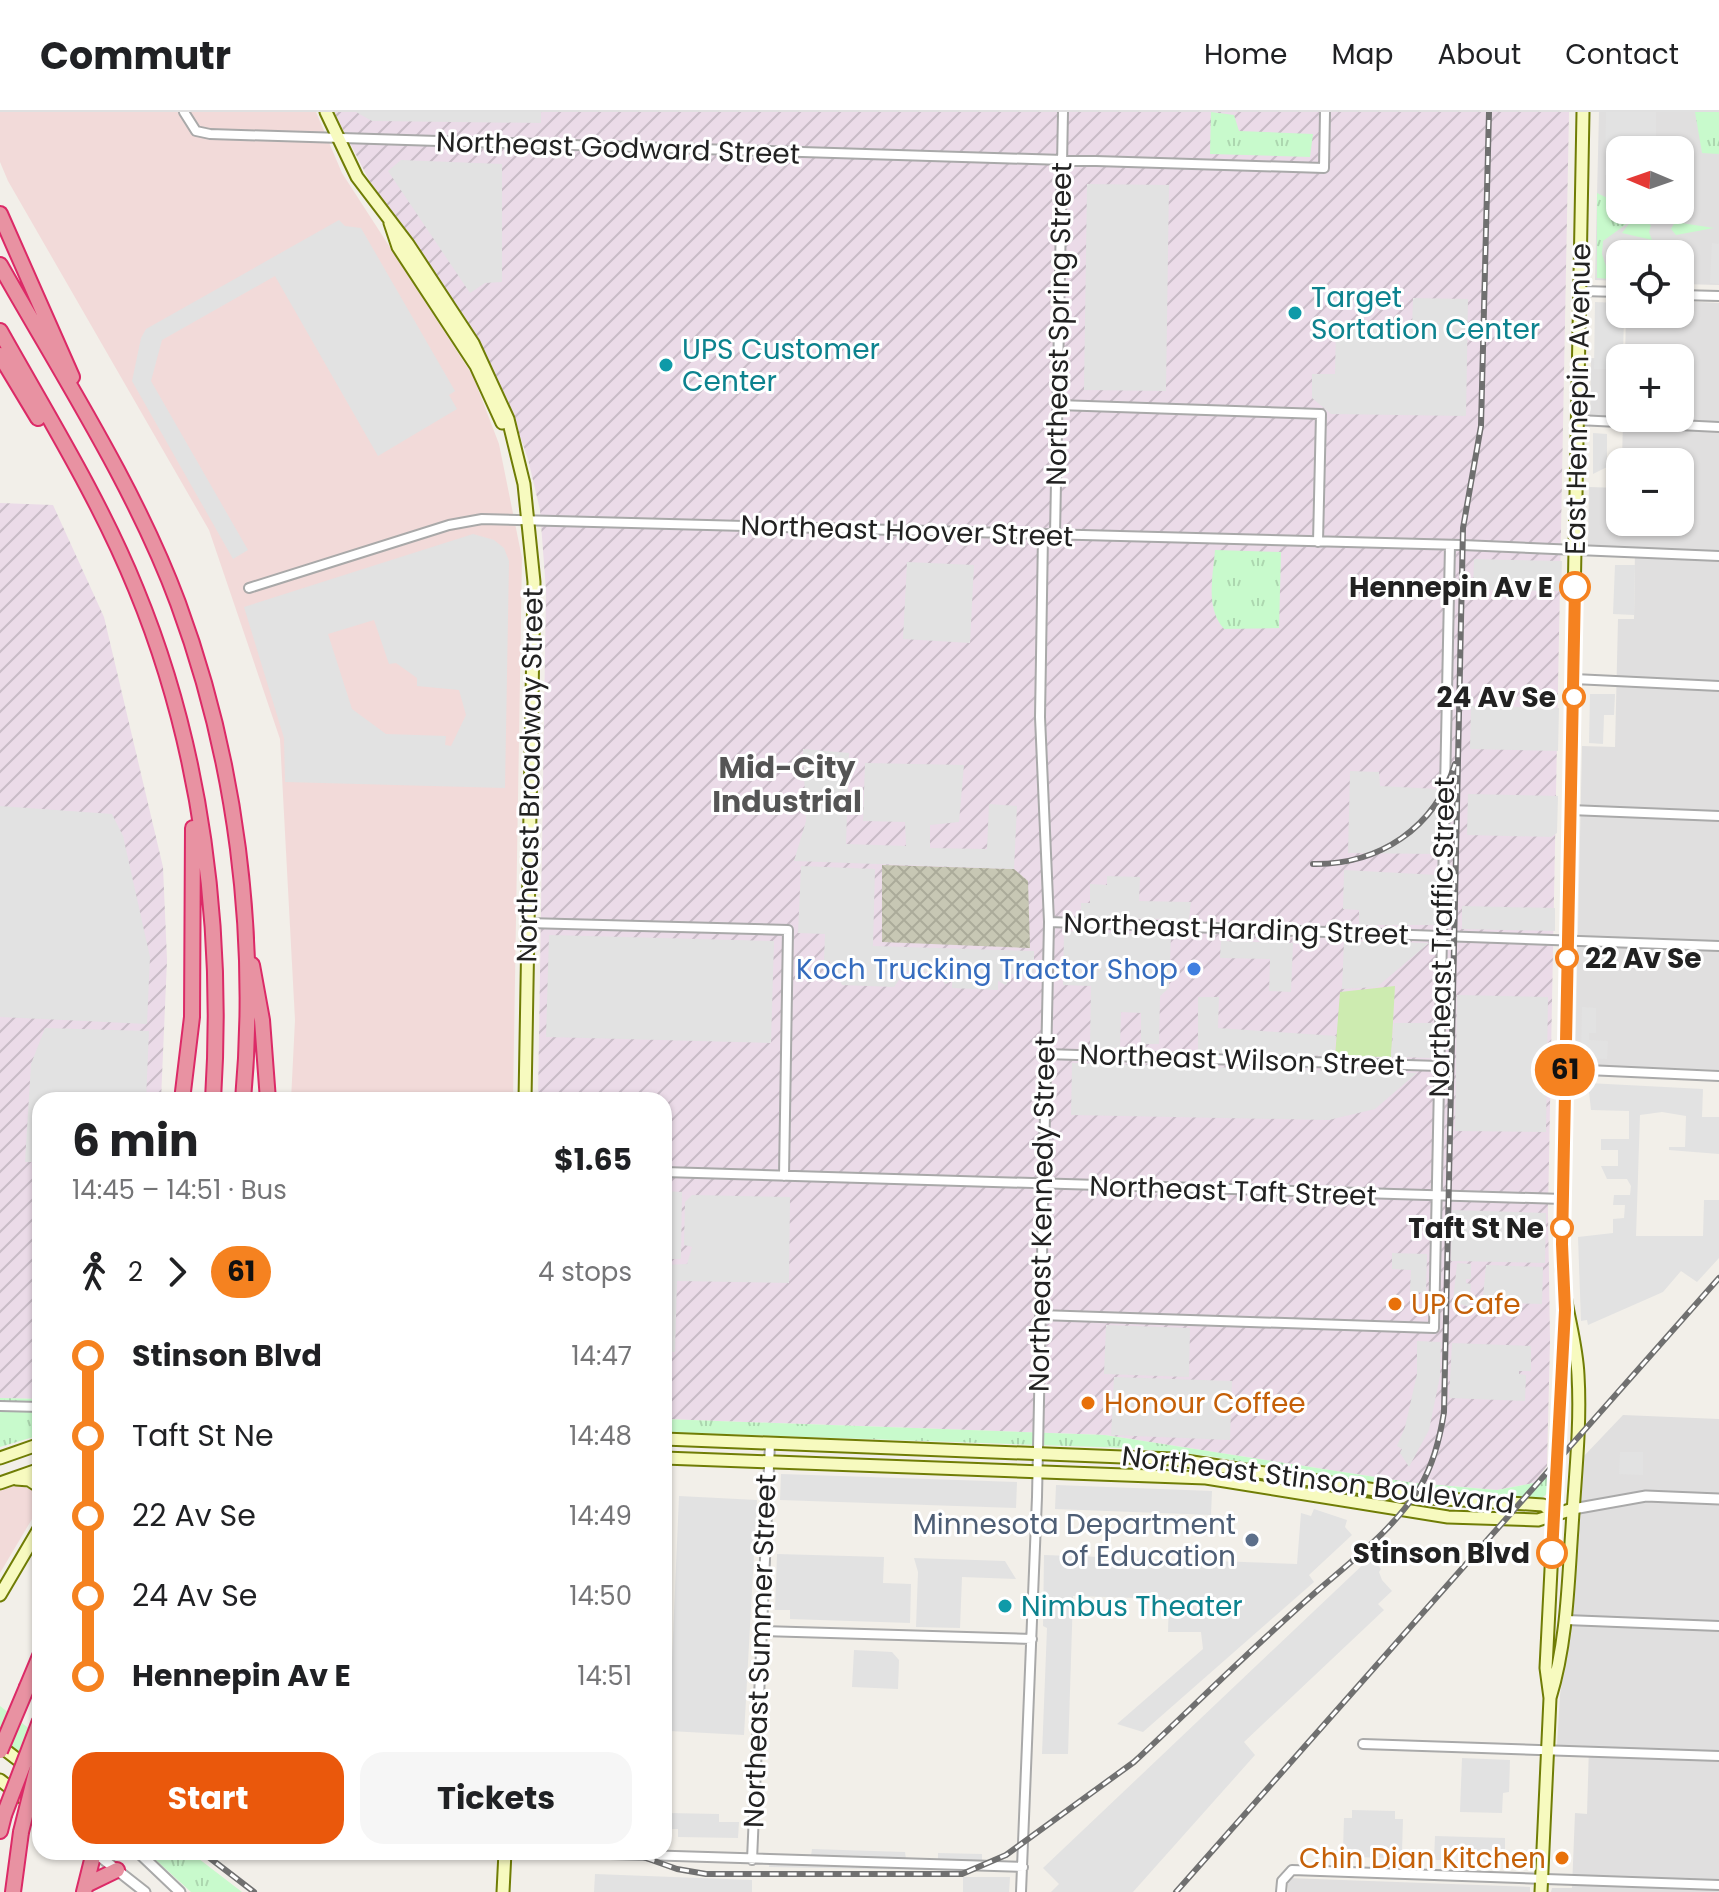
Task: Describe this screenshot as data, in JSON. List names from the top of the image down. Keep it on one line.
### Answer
{"streets":{"main road":["East Hennepin Avenue","Northeast Broadway Street","Northeast Stinson Boulevard"],"street":["Northeast Godward Street","Northeast Spring Street","Northeast Hoover Street","Northeast Harding Street","Northeast Traffic Street","Northeast Wilson Street","Northeast Taft Street","Northeast Kennedy Street","Northeast Summer Street"]},"crossings":[["Northeast Godward Street","Northeast Spring Street"],["Northeast Godward Street","Northeast Broadway Street"],["Northeast Spring Street","Northeast Hoover Street"],["East Hennepin Avenue","Northeast Hoover Street"],["East Hennepin Avenue","Northeast Harding Street"],["East Hennepin Avenue","Northeast Taft Street"],["East Hennepin Avenue","Northeast Stinson Boulevard"],["Northeast Hoover Street","Northeast Broadway Street"],["Northeast Hoover Street","Northeast Traffic Street"],["Northeast Hoover Street","Northeast Kennedy Street"],["Northeast Harding Street","Northeast Traffic Street"],["Northeast Harding Street","Northeast Kennedy Street"],["Northeast Traffic Street","Northeast Wilson Street"],["Northeast Traffic Street","Northeast Taft Street"],["Northeast Traffic Street","Northeast Kennedy Street"],["Northeast Wilson Street","Northeast Kennedy Street"],["Northeast Taft Street","Northeast Kennedy Street"],["Northeast Kennedy Street","Northeast Stinson Boulevard"],["Northeast Stinson Boulevard","Northeast Summer Street"]],"districts":["Mid-City Industrial"],"places":["Target Sortation Center","UPS Customer Center","Hennepin Av E","24 Av Se","22 Av Se","Koch Trucking Tractor Shop","Taft St Ne","UP Cafe","Honour Coffee","Minnesota Department of Education","Stinson Blvd","Nimbus Theater","Chin Dian Kitchen"],"lines":["bus line 61"],"north":"left","page":{"header":"Commutr","nav":["Home","Map","About","Contact"],"on_map":"61","map_buttons":["+","−"],"heading":["6 min","14:45 – 14:51 · Bus","$1.65"],"legs":["2","61","4 stops"],"list":[{"name":"Stinson Blvd","value":"14:47"},{"name":"Taft St Ne","value":"14:48"},{"name":"22 Av Se","value":"14:49"},{"name":"24 Av Se","value":"14:50"},{"name":"Hennepin Av E","value":"14:51"}],"buttons":["Start","Tickets"]}}
